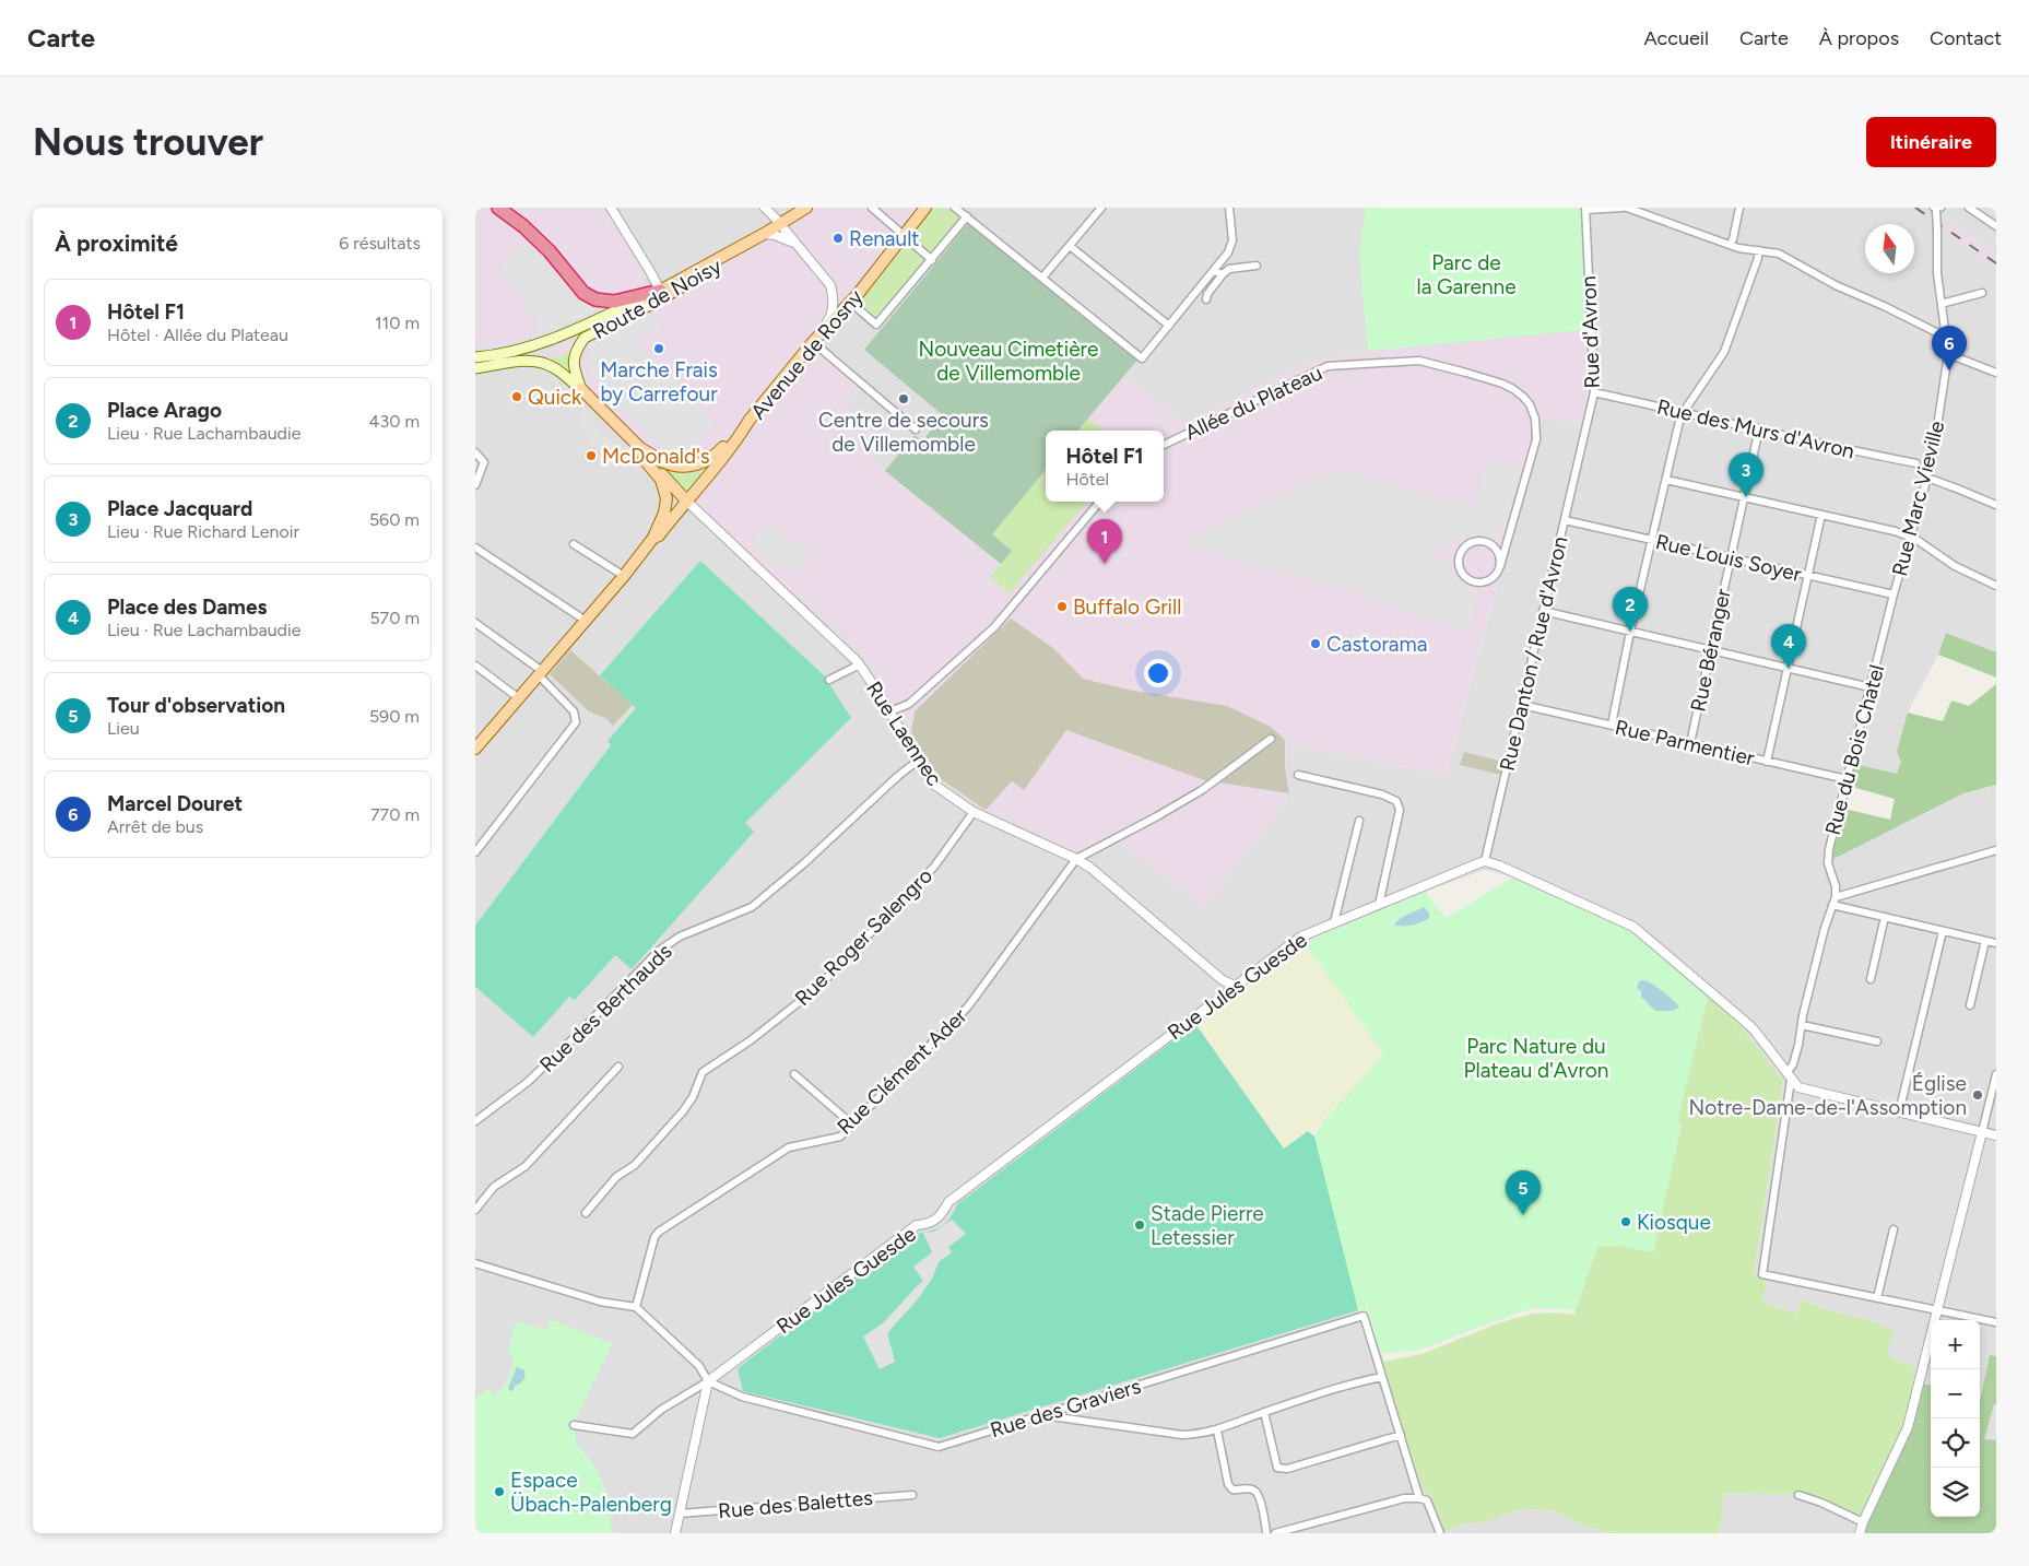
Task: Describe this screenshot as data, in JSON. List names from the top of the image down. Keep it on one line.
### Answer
{"streets":{"main road":["Route de Noisy","Avenue de Rosny","Rue Laennec"],"street":["Rue d'Avron","Allée du Plateau","Rue des Murs d'Avron","Rue Marc Vieville","Rue Louis Soyer","Rue Béranger","Rue Danton / Rue d'Avron","Rue Parmentier","Rue du Bois Chatel","Rue Roger Salengro","Rue Jules Guesde","Rue des Berthauds","Rue Clément Ader","Rue des Graviers","Rue des Balettes"]},"crossings":[["Route de Noisy","Rue Laennec"],["Rue d'Avron","Rue des Murs d'Avron"],["Rue d'Avron","Rue Louis Soyer"],["Rue d'Avron","Rue Danton / Rue d'Avron"],["Avenue de Rosny","Rue Laennec"],["Rue des Murs d'Avron","Rue Béranger"],["Rue Marc Vieville","Rue Louis Soyer"],["Rue Marc Vieville","Rue du Bois Chatel"],["Rue Louis Soyer","Rue Béranger"],["Rue Louis Soyer","Rue Danton / Rue d'Avron"],["Rue Louis Soyer","Rue du Bois Chatel"],["Rue Béranger","Rue Parmentier"],["Rue Danton / Rue d'Avron","Rue Parmentier"],["Rue Danton / Rue d'Avron","Rue Jules Guesde"],["Rue Laennec","Rue Roger Salengro"],["Rue Laennec","Rue Jules Guesde"],["Rue Laennec","Rue des Berthauds"],["Rue Laennec","Rue Clément Ader"],["Rue Parmentier","Rue du Bois Chatel"],["Rue Jules Guesde","Rue des Graviers"]],"parks":["Parc de la Garenne","Nouveau Cimetière de Villemomble","Parc Nature du Plateau d'Avron"],"places":["Renault","Marche Frais by Carrefour","Quick","Centre de secours de Villemomble","McDonald's","Buffalo Grill","Castorama","Église Notre-Dame-de-l'Assomption","Kiosque","Stade Pierre Letessier","Espace Übach-Palenberg"],"north":"top","page":{"header":"Carte","nav":["Accueil","Carte","À propos","Contact"],"buttons":"Itinéraire","title":"Nous trouver","heading":["À proximité","6 résultats"],"list":[{"mark":"1","name":"Hôtel F1","note":"Hôtel · Allée du Plateau","value":"110 m"},{"mark":"2","name":"Place Arago","note":"Lieu · Rue Lachambaudie","value":"430 m"},{"mark":"3","name":"Place Jacquard","note":"Lieu · Rue Richard Lenoir","value":"560 m"},{"mark":"4","name":"Place des Dames","note":"Lieu · Rue Lachambaudie","value":"570 m"},{"mark":"5","name":"Tour d'observation","note":"Lieu","value":"590 m"},{"mark":"6","name":"Marcel Douret","note":"Arrêt de bus","value":"770 m"}],"pins":["6","3","1","2","4","5"],"popup":["Hôtel F1","Hôtel"],"map_buttons":["+","−"]}}
